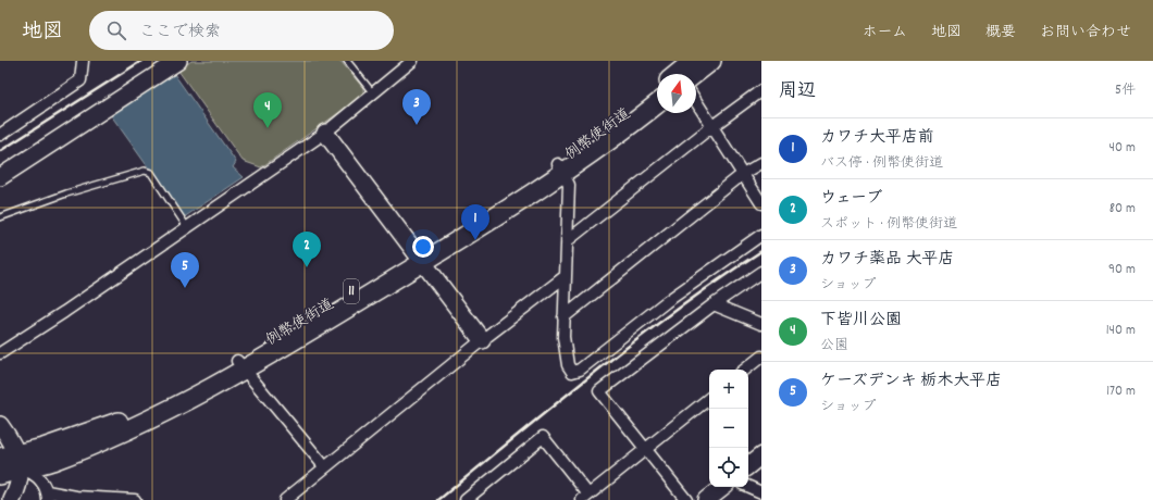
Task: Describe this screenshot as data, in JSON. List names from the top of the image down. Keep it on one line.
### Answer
{"streets":{"main road":["例幣使街道","11"]},"crossings":[["例幣使街道","11"]],"north":"top","page":{"header":"地図","search":"ここで検索","nav":["ホーム","地図","概要","お問い合わせ"],"heading":["周辺","5件"],"pins":["3","4","1","2","5"],"list":[{"mark":"1","name":"カワチ大平店前","note":"バス停 · 例幣使街道","value":"40 m"},{"mark":"2","name":"ウェーブ","note":"スポット · 例幣使街道","value":"80 m"},{"mark":"3","name":"カワチ薬品 大平店","note":"ショップ","value":"90 m"},{"mark":"4","name":"下皆川公園","note":"公園","value":"140 m"},{"mark":"5","name":"ケーズデンキ 栃木大平店","note":"ショップ","value":"170 m"}],"map_buttons":["+","−"]}}
